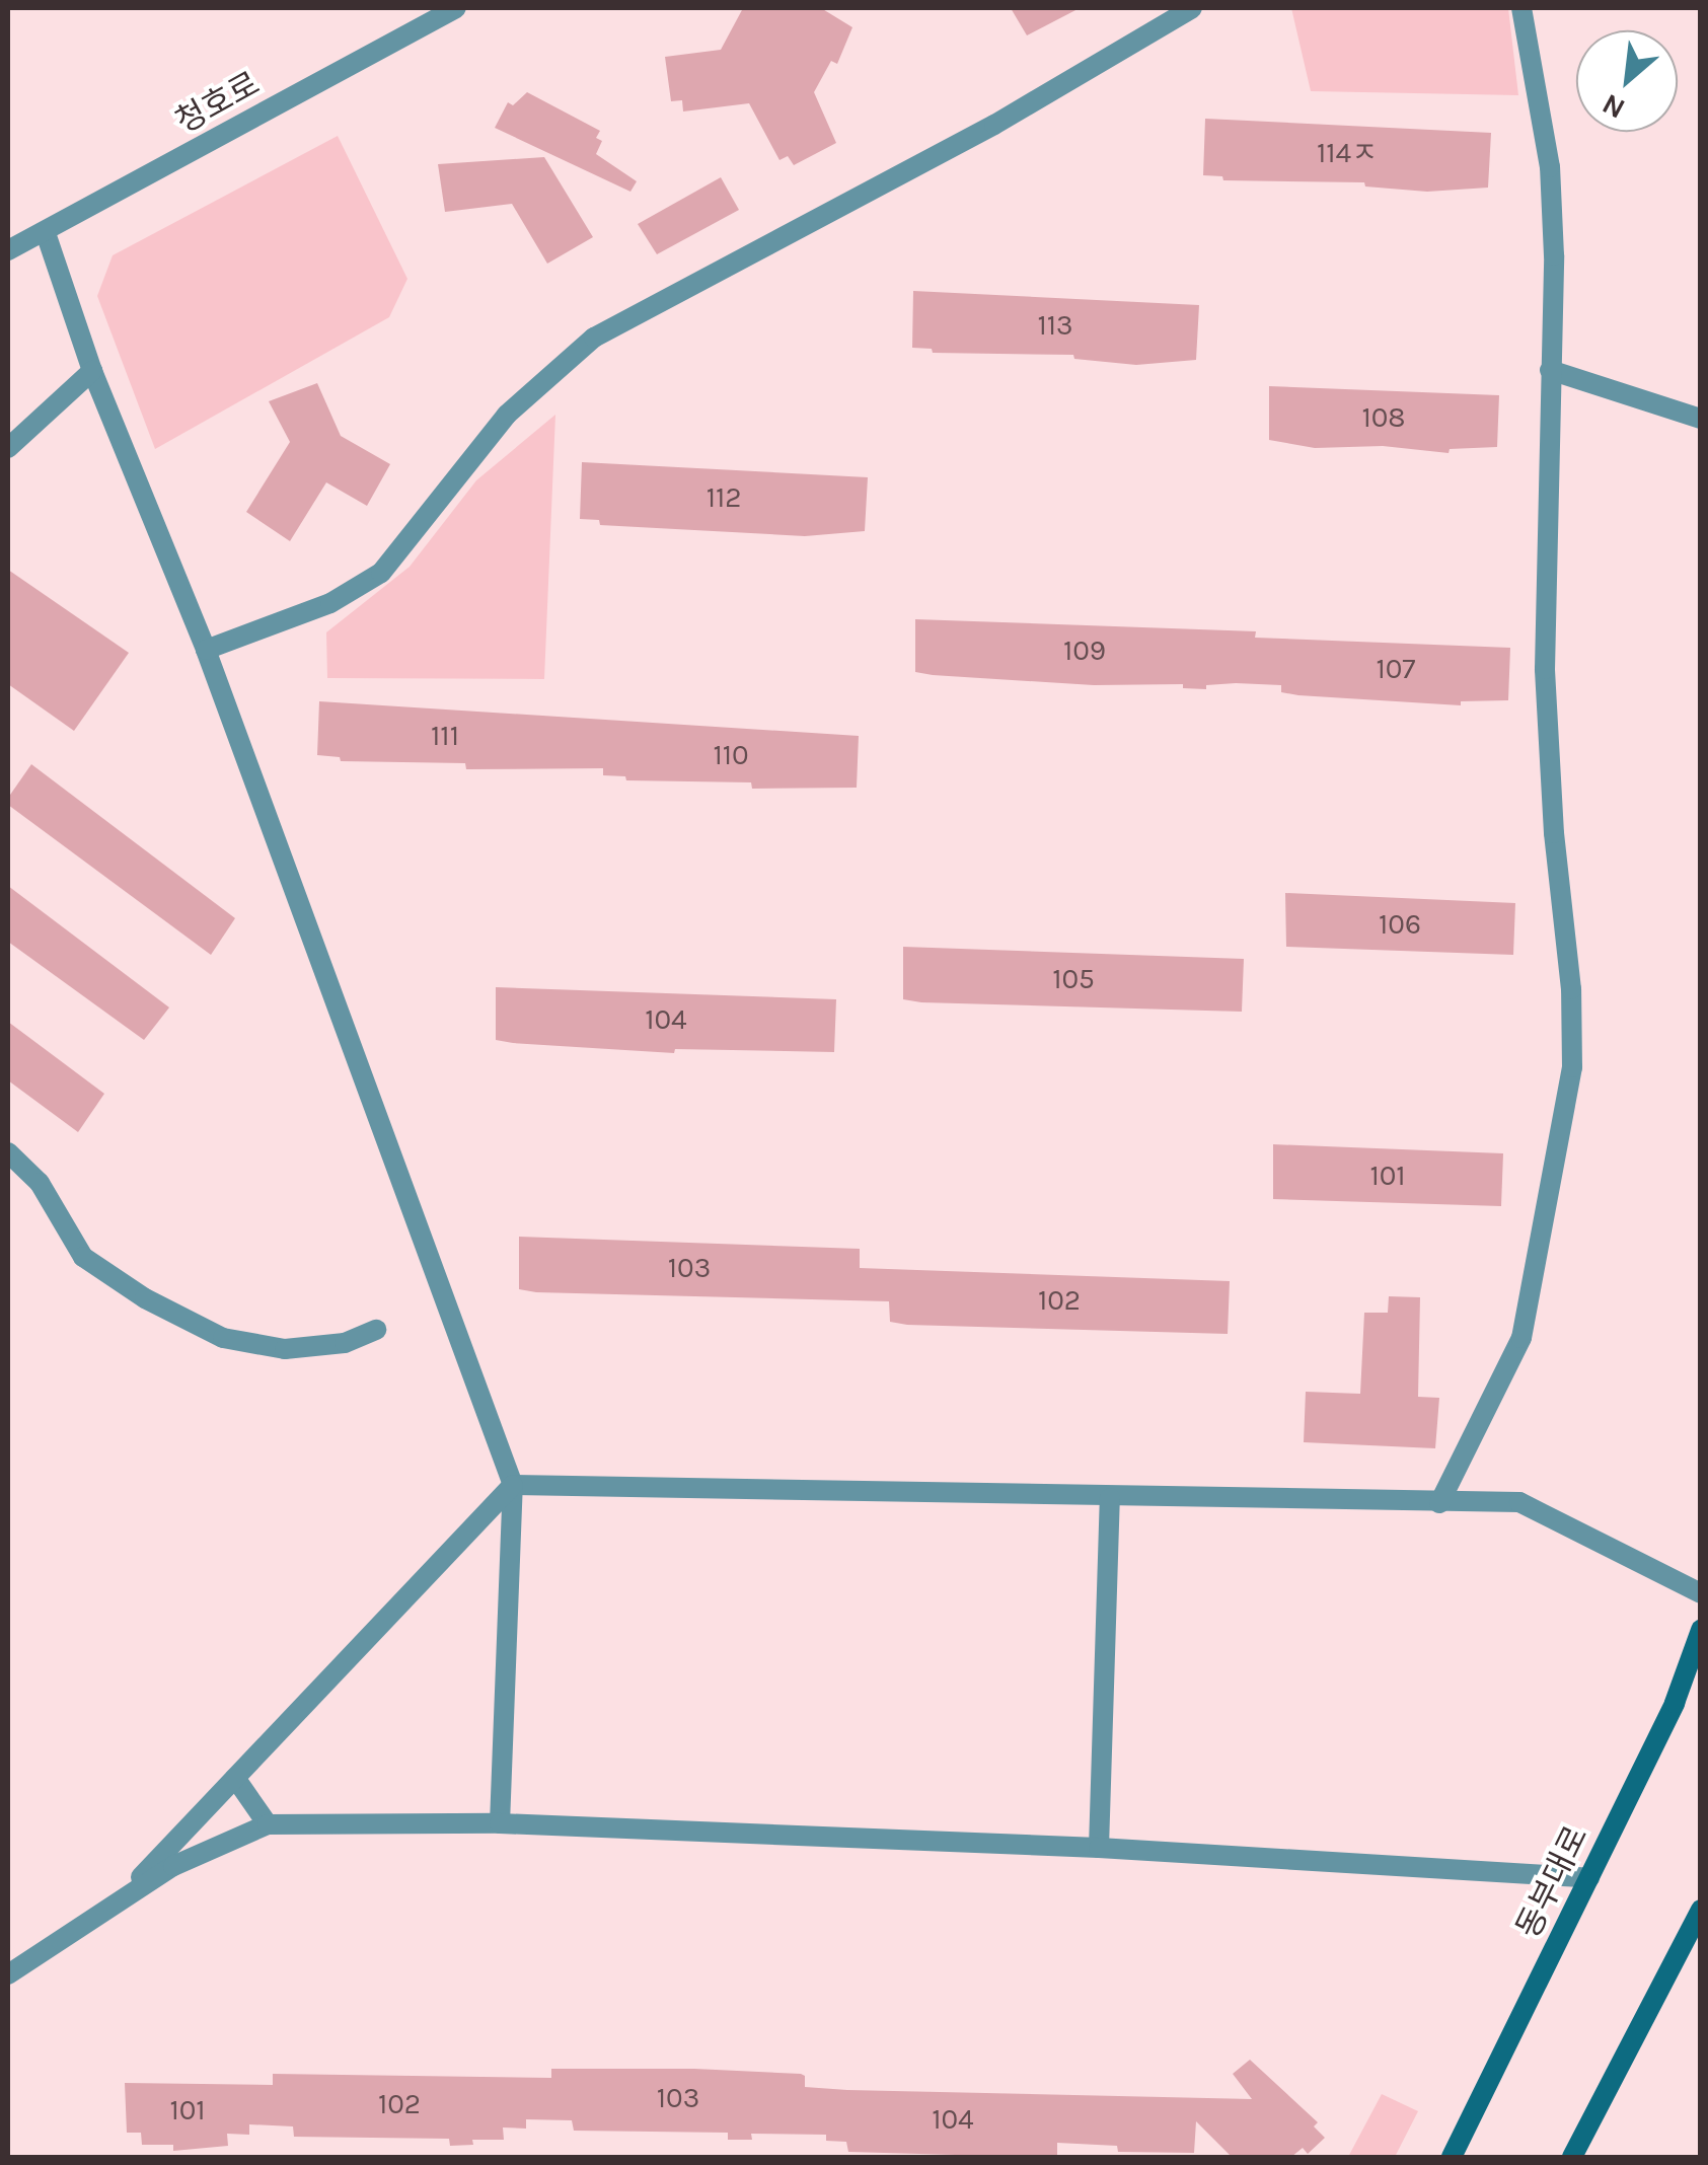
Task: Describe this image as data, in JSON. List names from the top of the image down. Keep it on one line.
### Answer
{"streets":{"main road":["동부대로"],"street":["청호로"]},"house_numbers":["114ㅈ","113","108","112","109","107","111","110","106","105","104","101","103","102","103","102","101","104"],"north":"bottom left"}
